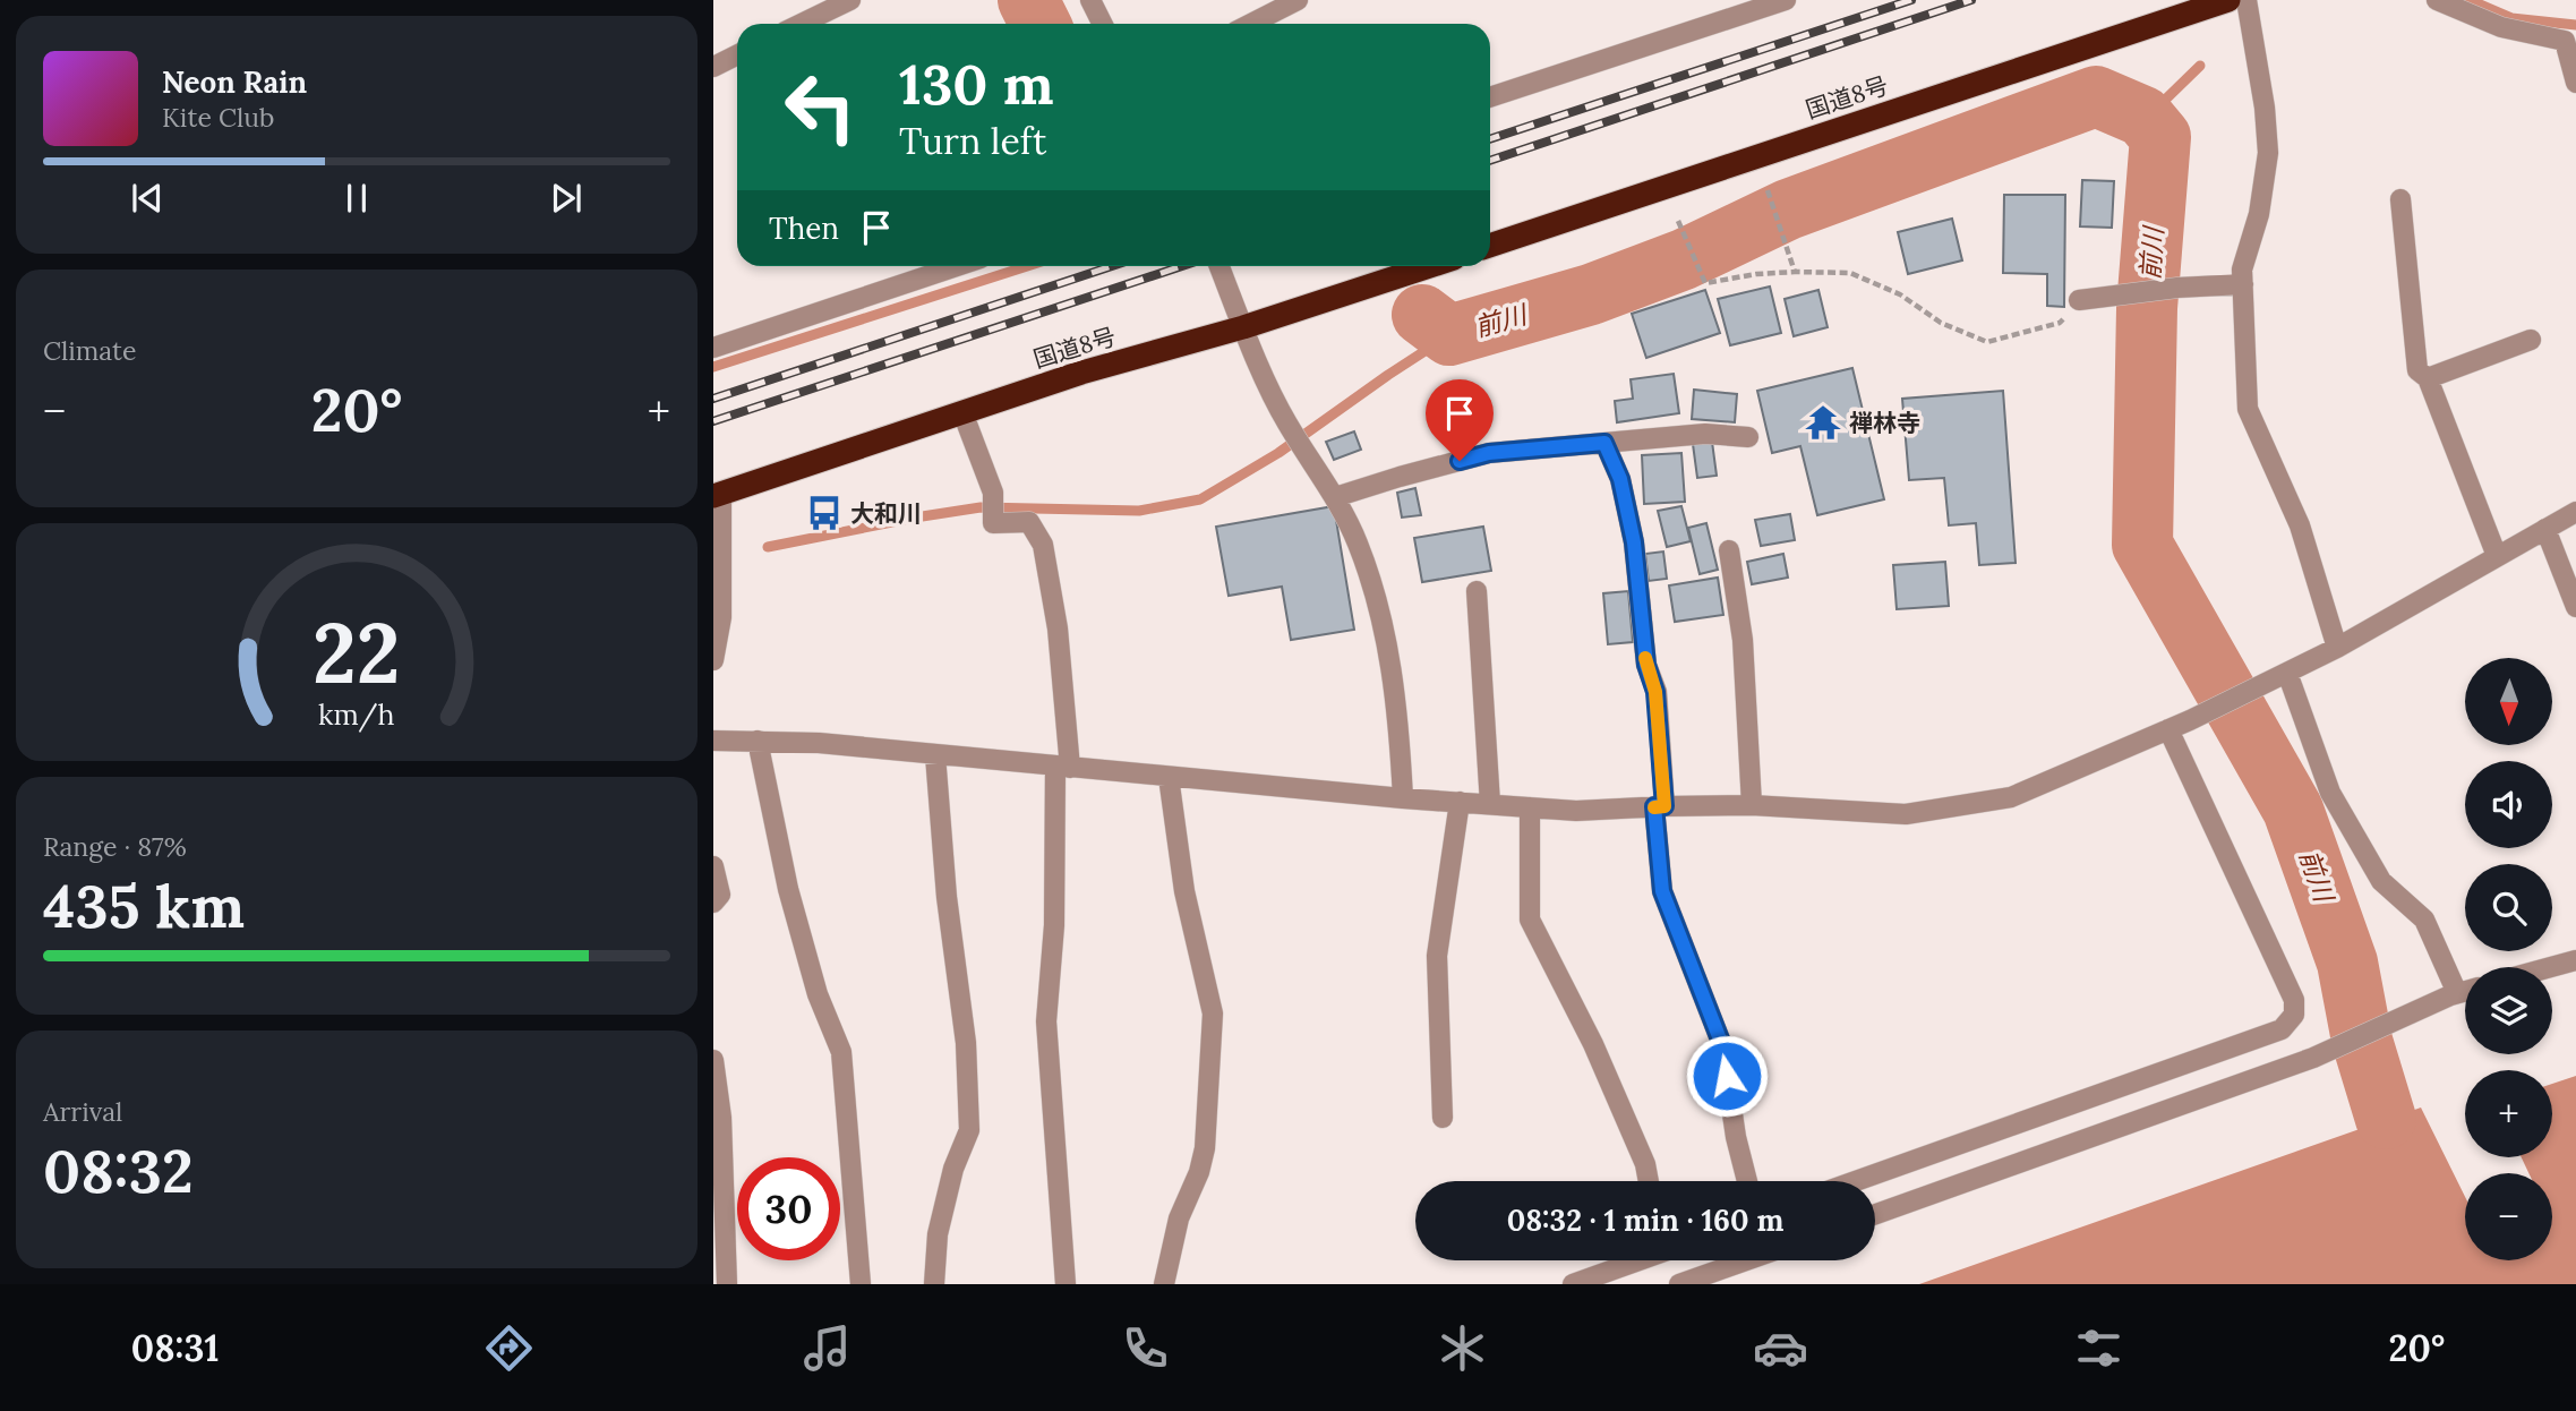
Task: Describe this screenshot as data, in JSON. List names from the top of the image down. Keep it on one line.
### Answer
{"streets":{"highway":["国道8号"]},"water":["前川"],"places":{"temple":["禅林寺"],"bus stop":["大和川"]},"north":"bottom","page":{"turn":["130 m","Turn left"],"song":["Neon Rain","Kite Club"],"then":"Then","tile":["Climate",["Range · 87%","435 km"],["Arrival","08:32"]],"heat":["−","20°","+"],"map_buttons":["+","−"],"limit":"30","trip":"08:32 · 1 min · 160 m","tabs":["08:31","20°"],"gauge":["22","km/h"]}}
